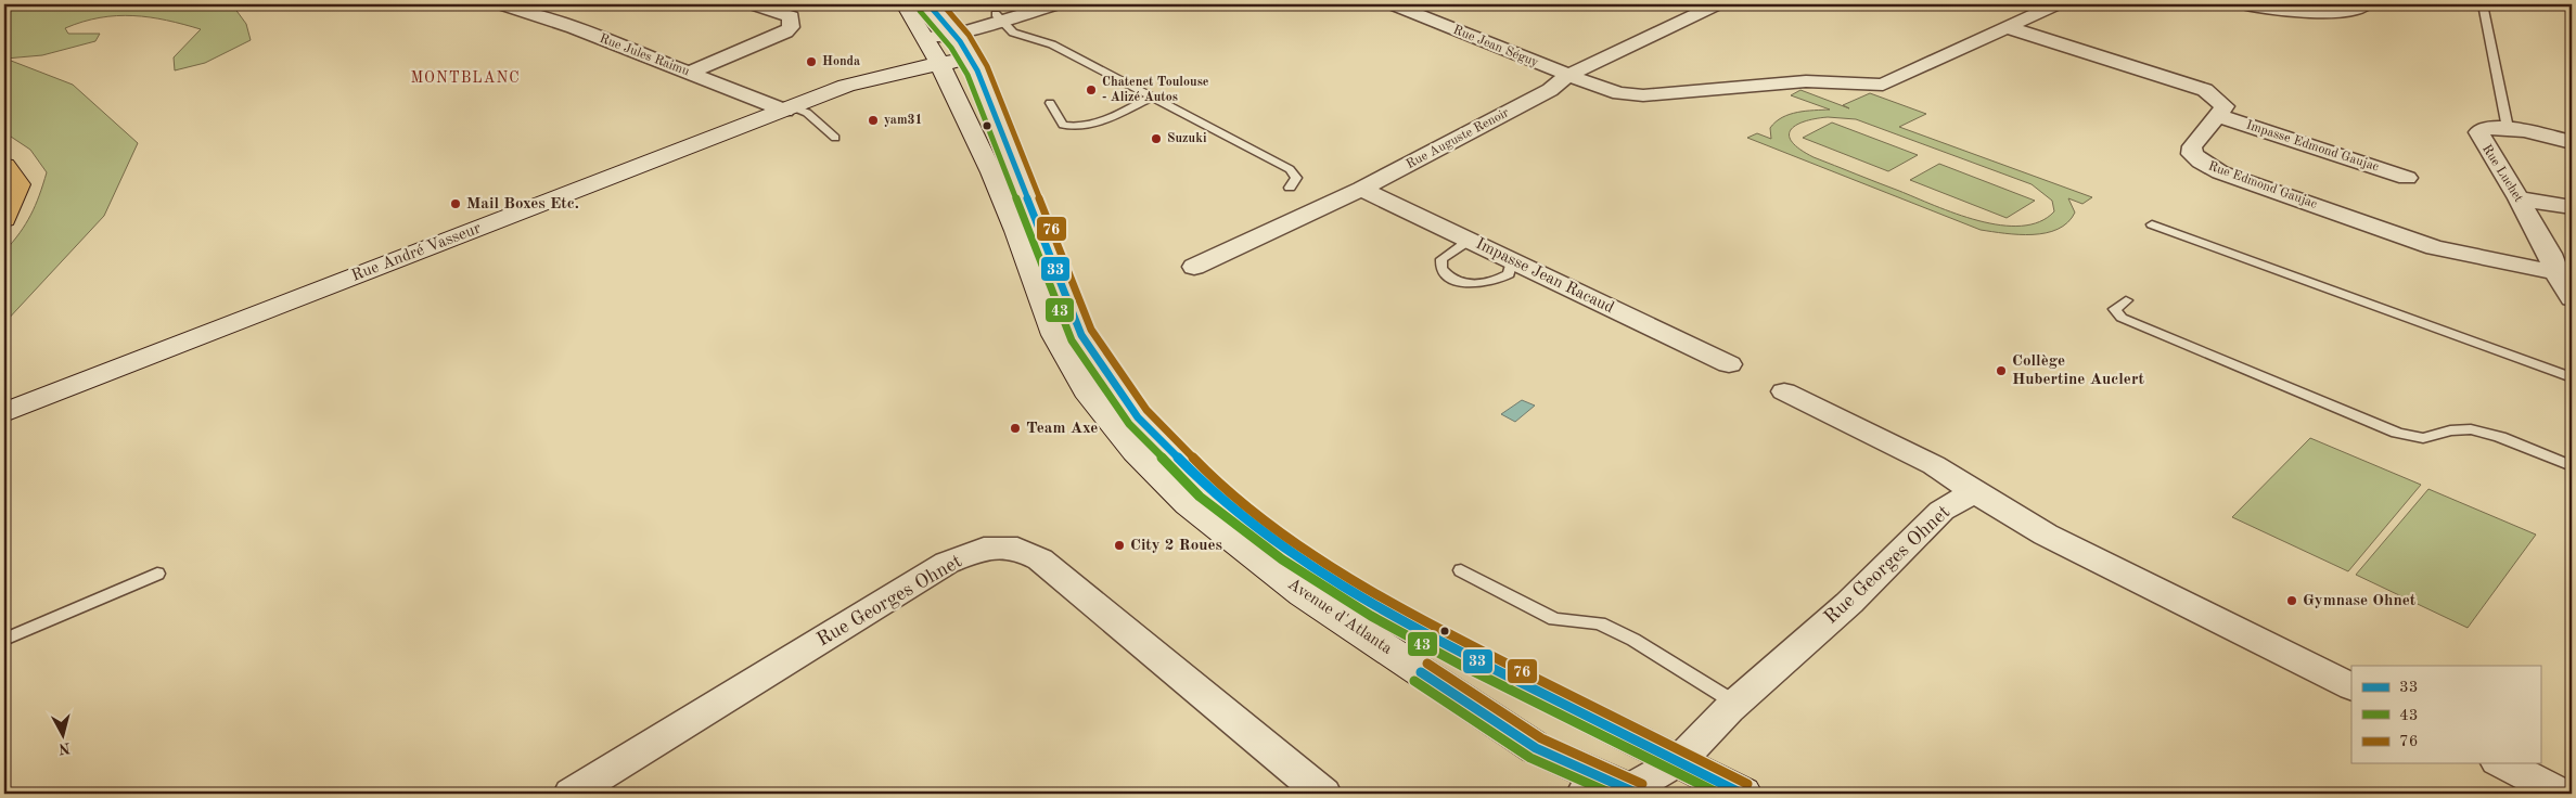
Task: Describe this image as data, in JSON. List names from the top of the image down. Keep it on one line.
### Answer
{"streets":{"main road":["Rue André Vasseur","Avenue d'Atlanta"],"street":["Rue Jean Séguy","Rue Jules Raimu","Rue Auguste Renoir","Impasse Edmond Gaujac","Rue Luchet","Rue Edmond Gaujac","Impasse Jean Racaud","Rue Georges Ohnet"]},"crossings":[["Rue Jean Séguy","Rue Auguste Renoir"],["Rue Jules Raimu","Rue André Vasseur"],["Rue Auguste Renoir","Impasse Jean Racaud"],["Impasse Edmond Gaujac","Rue Edmond Gaujac"],["Rue Luchet","Rue Edmond Gaujac"],["Rue André Vasseur","Avenue d'Atlanta"],["Rue Georges Ohnet","Avenue d'Atlanta"]],"districts":["MONTBLANC"],"places":["Honda","Chatenet Toulouse - Alizé Autos","yam31","Suzuki","Mail Boxes Etc.","Collège Hubertine Auclert","Team Axe","City 2 Roues","Gymnase Ohnet"],"lines":["transit line 33","transit line 76","transit line 43"],"legend":["33","43","76"],"north":"bottom"}
